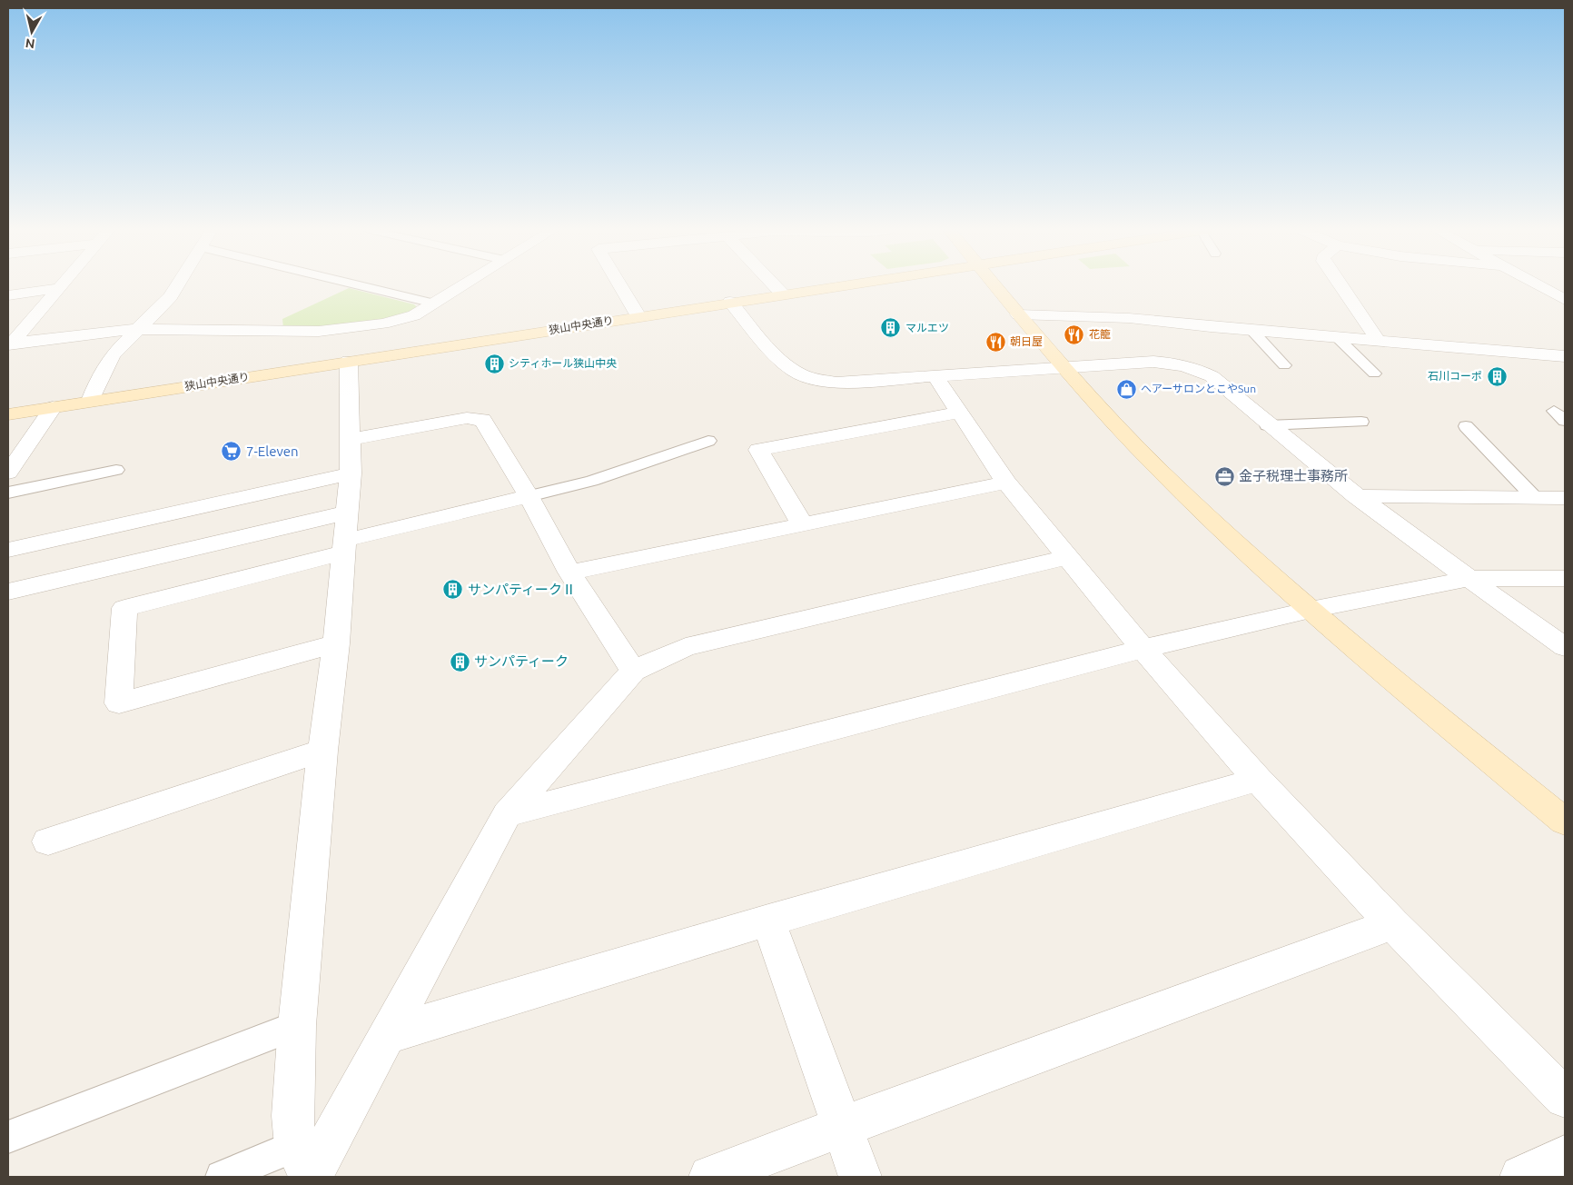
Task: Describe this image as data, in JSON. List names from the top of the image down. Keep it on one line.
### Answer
{"streets":{"street":["狭山中央通り"]},"places":{"building":["マルエツ","シティホール狭山中央","石川コーポ","サンパティークⅡ","サンパティーク"],"restaurant":["花籠","朝日屋"],"shop":["ヘアーサロンとこやSun"],"supermarket":["7-Eleven"],"office":["金子税理士事務所"]},"north":"bottom"}
